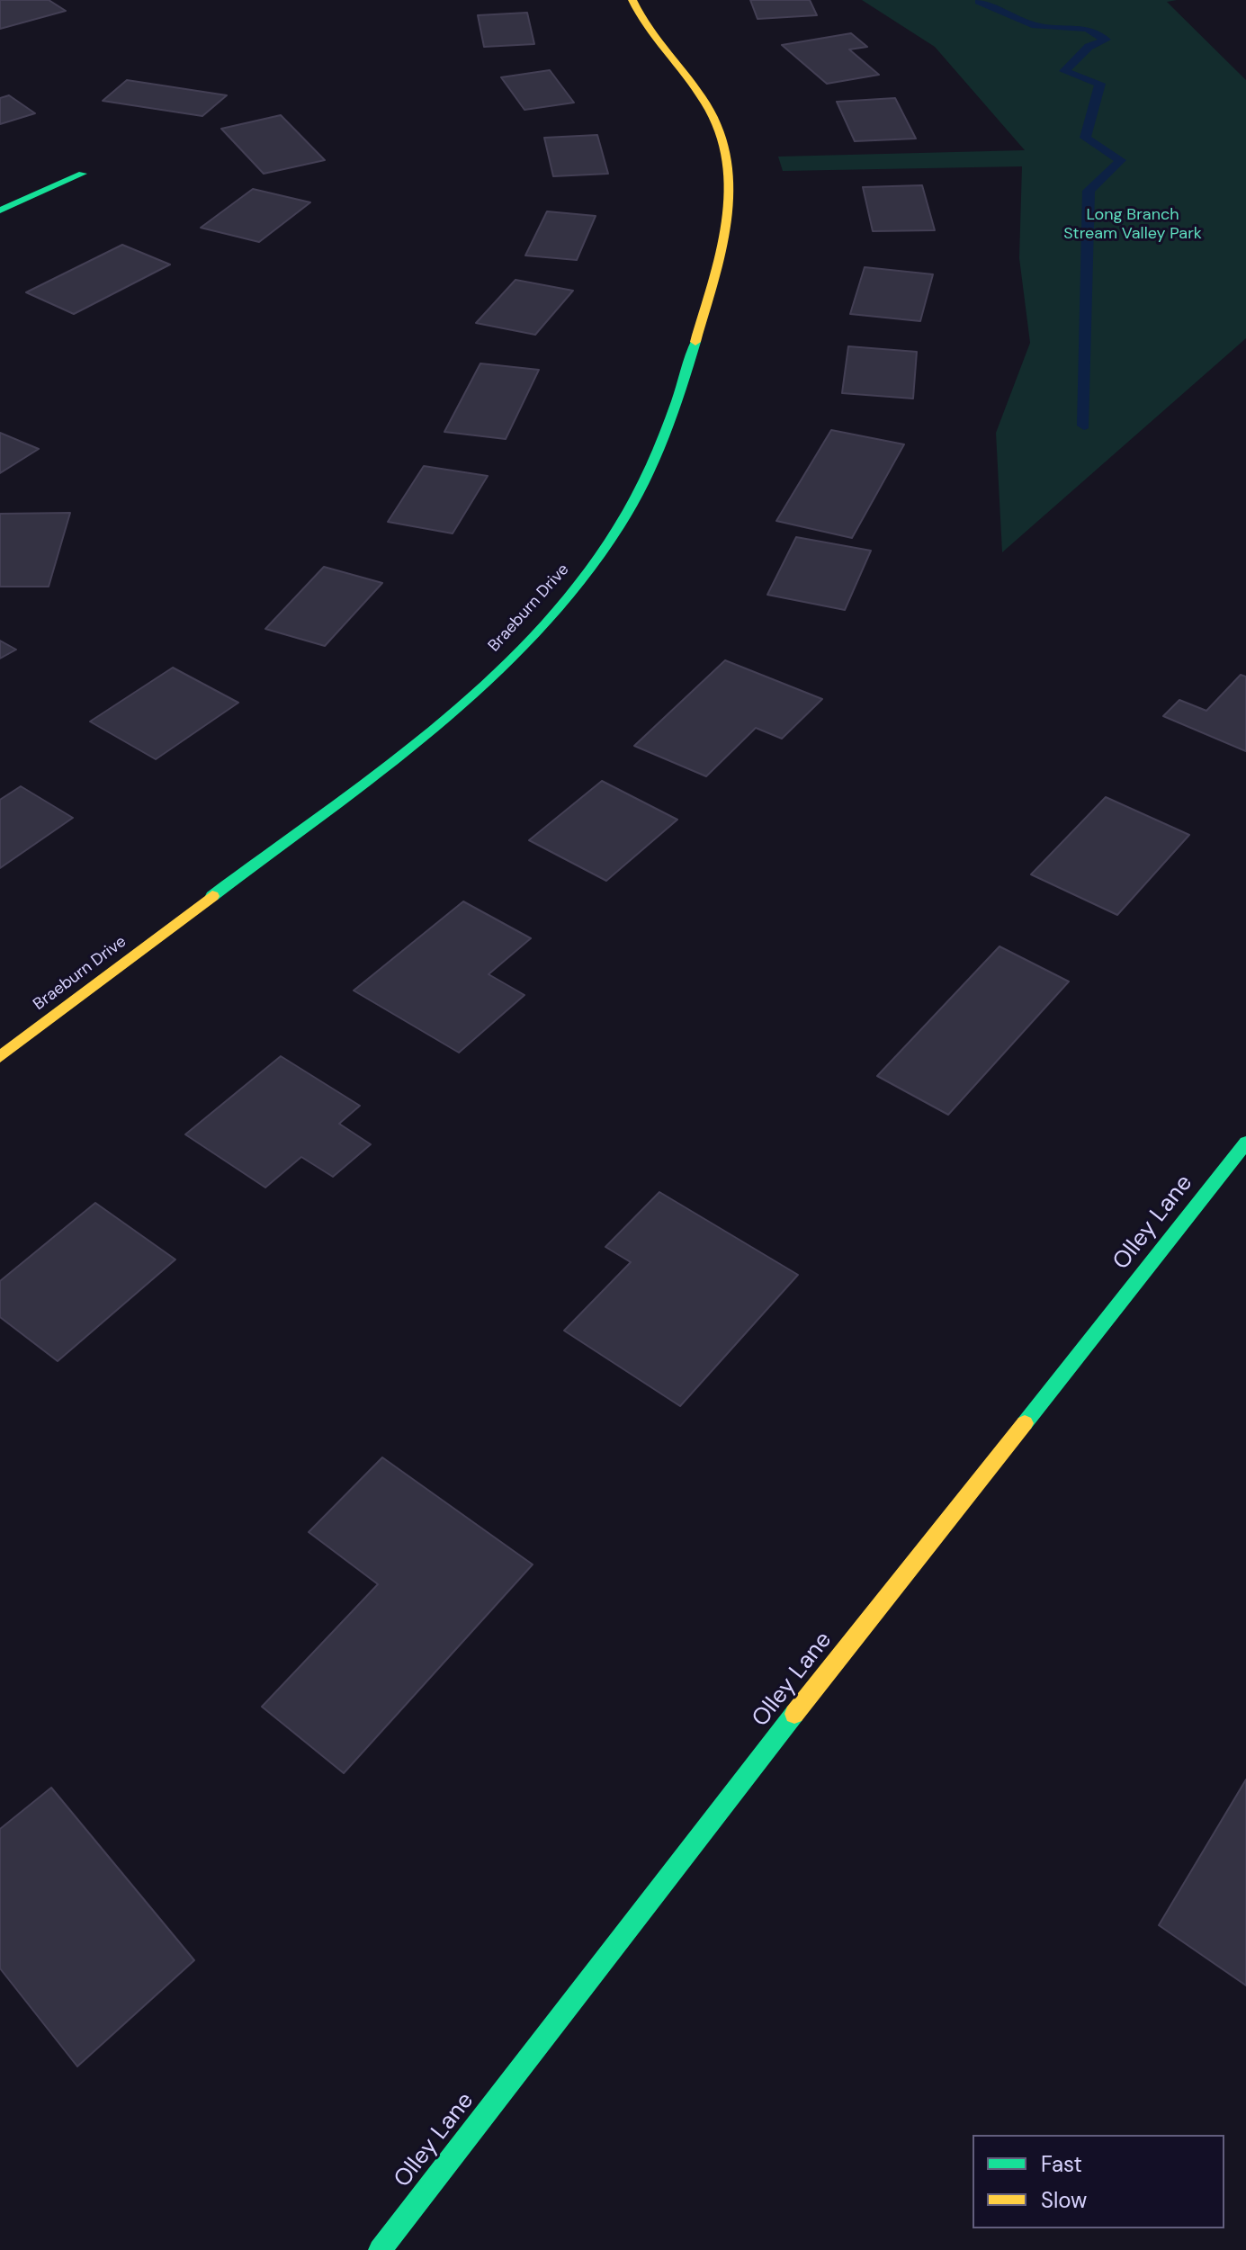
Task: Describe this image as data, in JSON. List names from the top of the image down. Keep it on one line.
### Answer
{"streets":{"street":["Braeburn Drive","Olley Lane"]},"parks":["Long Branch Stream Valley Park"],"legend":["Fast","Slow"]}
